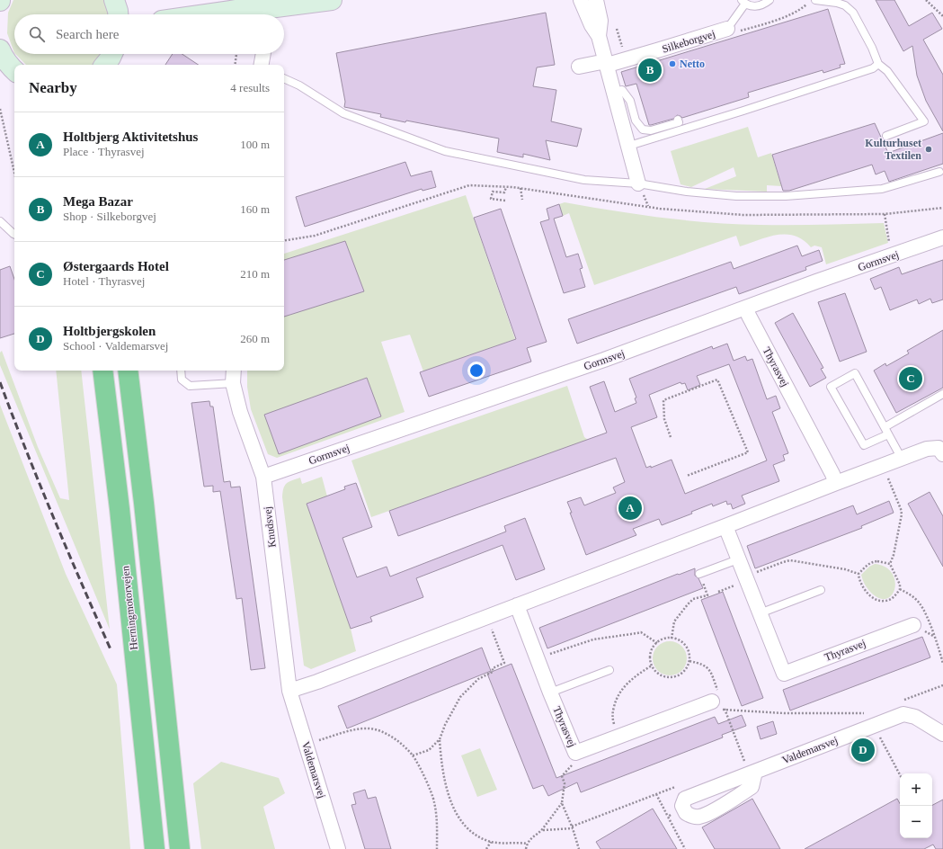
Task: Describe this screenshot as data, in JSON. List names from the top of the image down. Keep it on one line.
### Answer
{"streets":{"highway":["Herningmotorvejen"],"street":["Silkeborgvej","Gormsvej","Thyrasvej","Knudsvej","Valdemarsvej"]},"crossings":[["Gormsvej","Thyrasvej"],["Gormsvej","Knudsvej"],["Knudsvej","Valdemarsvej"]],"places":["Netto","Kulturhuset Textilen"],"page":{"search":"Search here","pins":["B","C","A","D"],"heading":["Nearby","4 results"],"list":[{"mark":"A","name":"Holtbjerg Aktivitetshus","note":"Place · Thyrasvej","value":"100 m"},{"mark":"B","name":"Mega Bazar","note":"Shop · Silkeborgvej","value":"160 m"},{"mark":"C","name":"Østergaards Hotel","note":"Hotel · Thyrasvej","value":"210 m"},{"mark":"D","name":"Holtbjergskolen","note":"School · Valdemarsvej","value":"260 m"}],"map_buttons":["+","−"]}}
